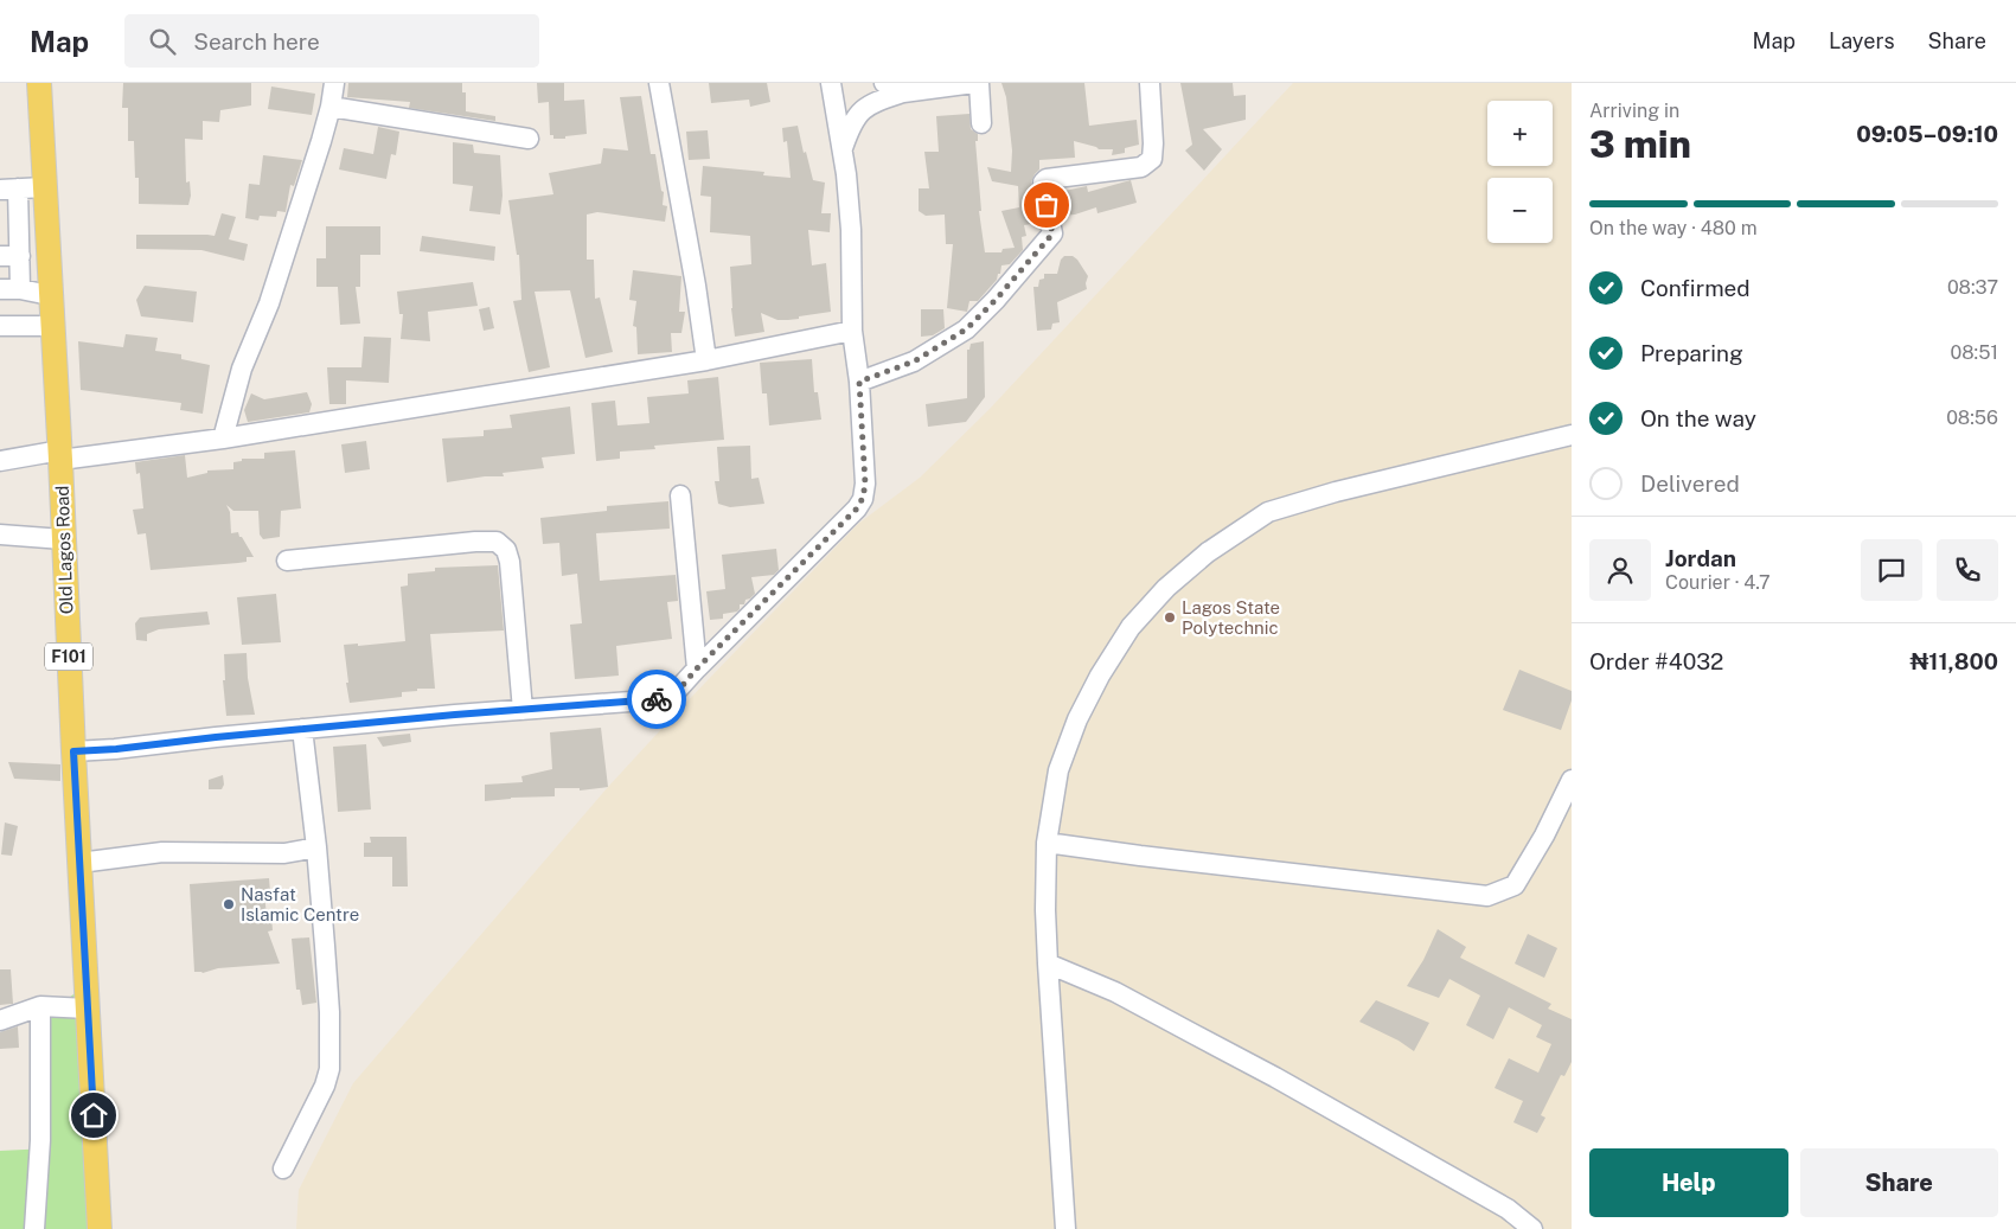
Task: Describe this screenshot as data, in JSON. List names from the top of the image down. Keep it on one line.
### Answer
{"streets":{"main road":["Old Lagos Road","F101"]},"places":["Lagos State Polytechnic","Nasfat Islamic Centre"],"page":{"header":"Map","search":"Search here","nav":["Map","Layers","Share"],"heading":["3 min","Arriving in","09:05–09:10"],"panel":["Jordan","Courier · 4.7","Order #4032","₦11,800"],"map_buttons":["+","−"],"bar":"On the way · 480 m","list":[["Confirmed","08:37"],["Preparing","08:51"],["On the way","08:56"],"Delivered"],"buttons":["Help","Share"]}}
